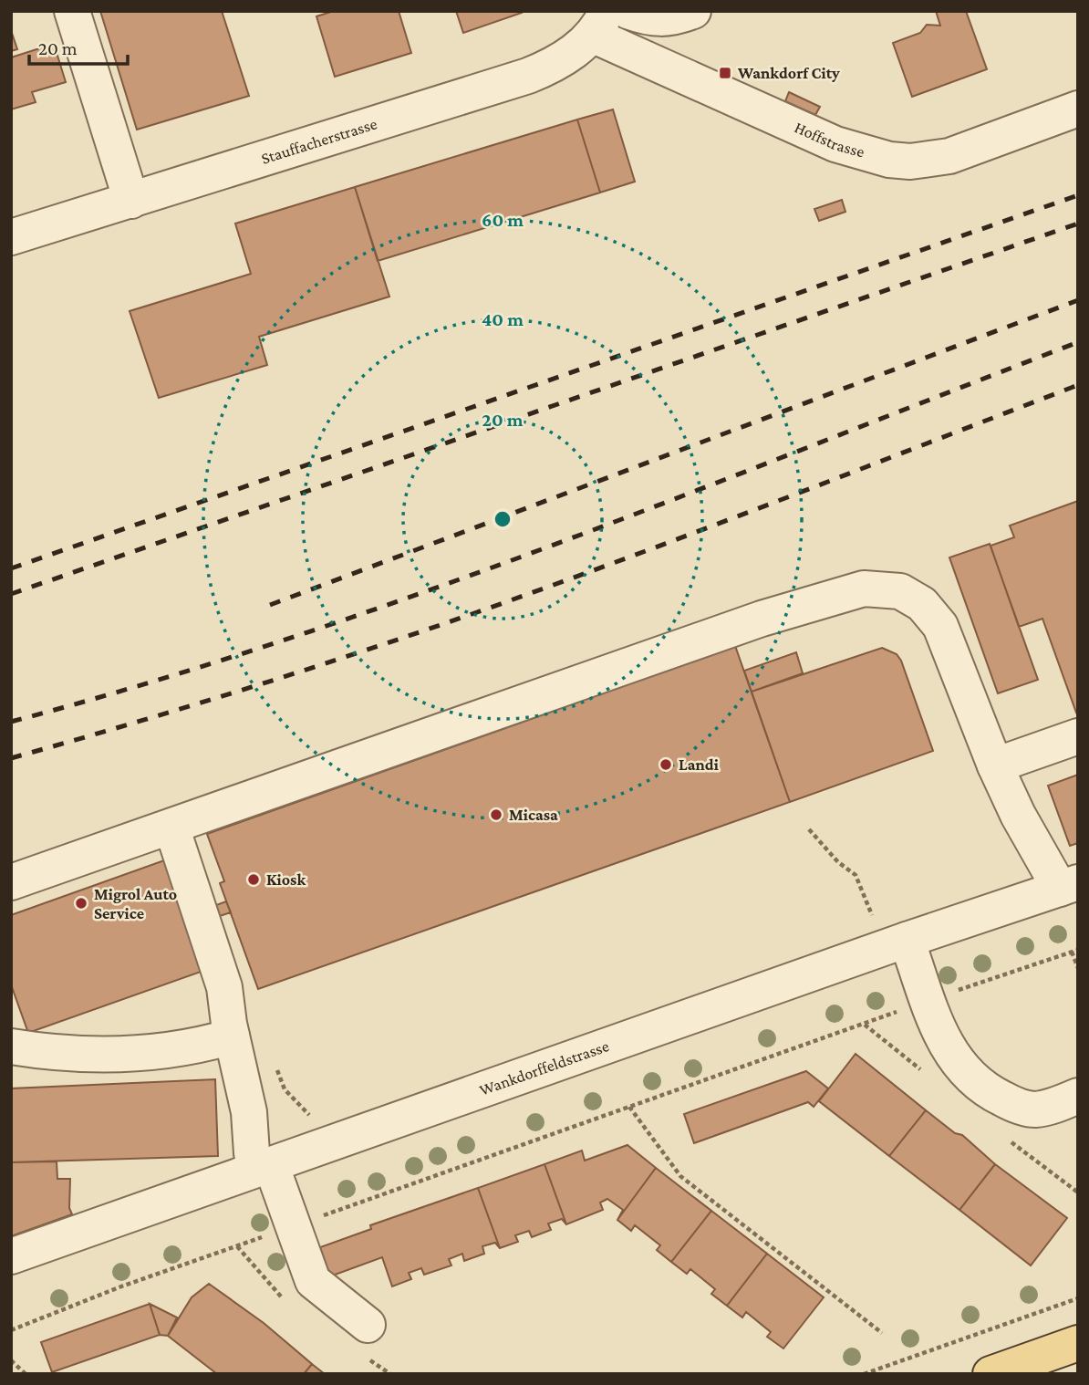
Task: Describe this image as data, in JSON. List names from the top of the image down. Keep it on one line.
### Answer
{"streets":{"street":["Hoffstrasse","Stauffacherstrasse","Wankdorffeldstrasse"]},"crossings":[["Hoffstrasse","Stauffacherstrasse"]],"places":{"transit":["Wankdorf City"],"other":["Landi","Micasa","Kiosk","Migrol Auto Service"]},"scale_bar":"20 m","rings":["60 m","40 m","20 m"]}
